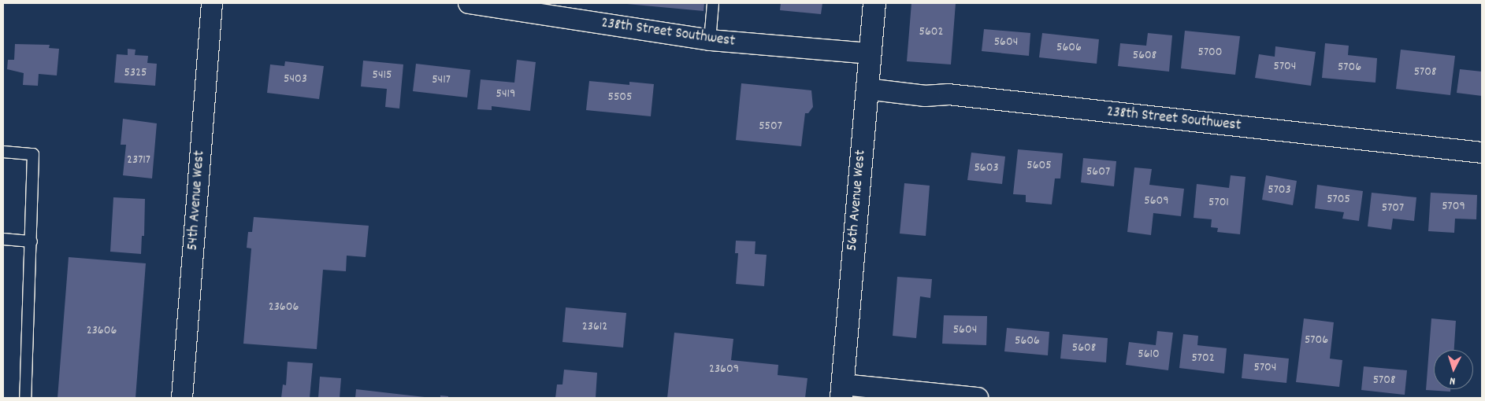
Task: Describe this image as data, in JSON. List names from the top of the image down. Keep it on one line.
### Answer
{"streets":{"main road":["56th Avenue West"],"street":["238th Street Southwest","54th Avenue West"]},"crossings":[["238th Street Southwest","56th Avenue West"]],"house_numbers":["5602","5604","5606","5700","5608","5704","5706","5708","5325","5415","5403","5417","5419","5505","5507","23717","5605","5603","5607","5703","5705","5609","5701","5709","5707","23606","23612","5604","23606","5706","5606","5608","5610","5702","5704","23609","5708"],"north":"bottom"}
